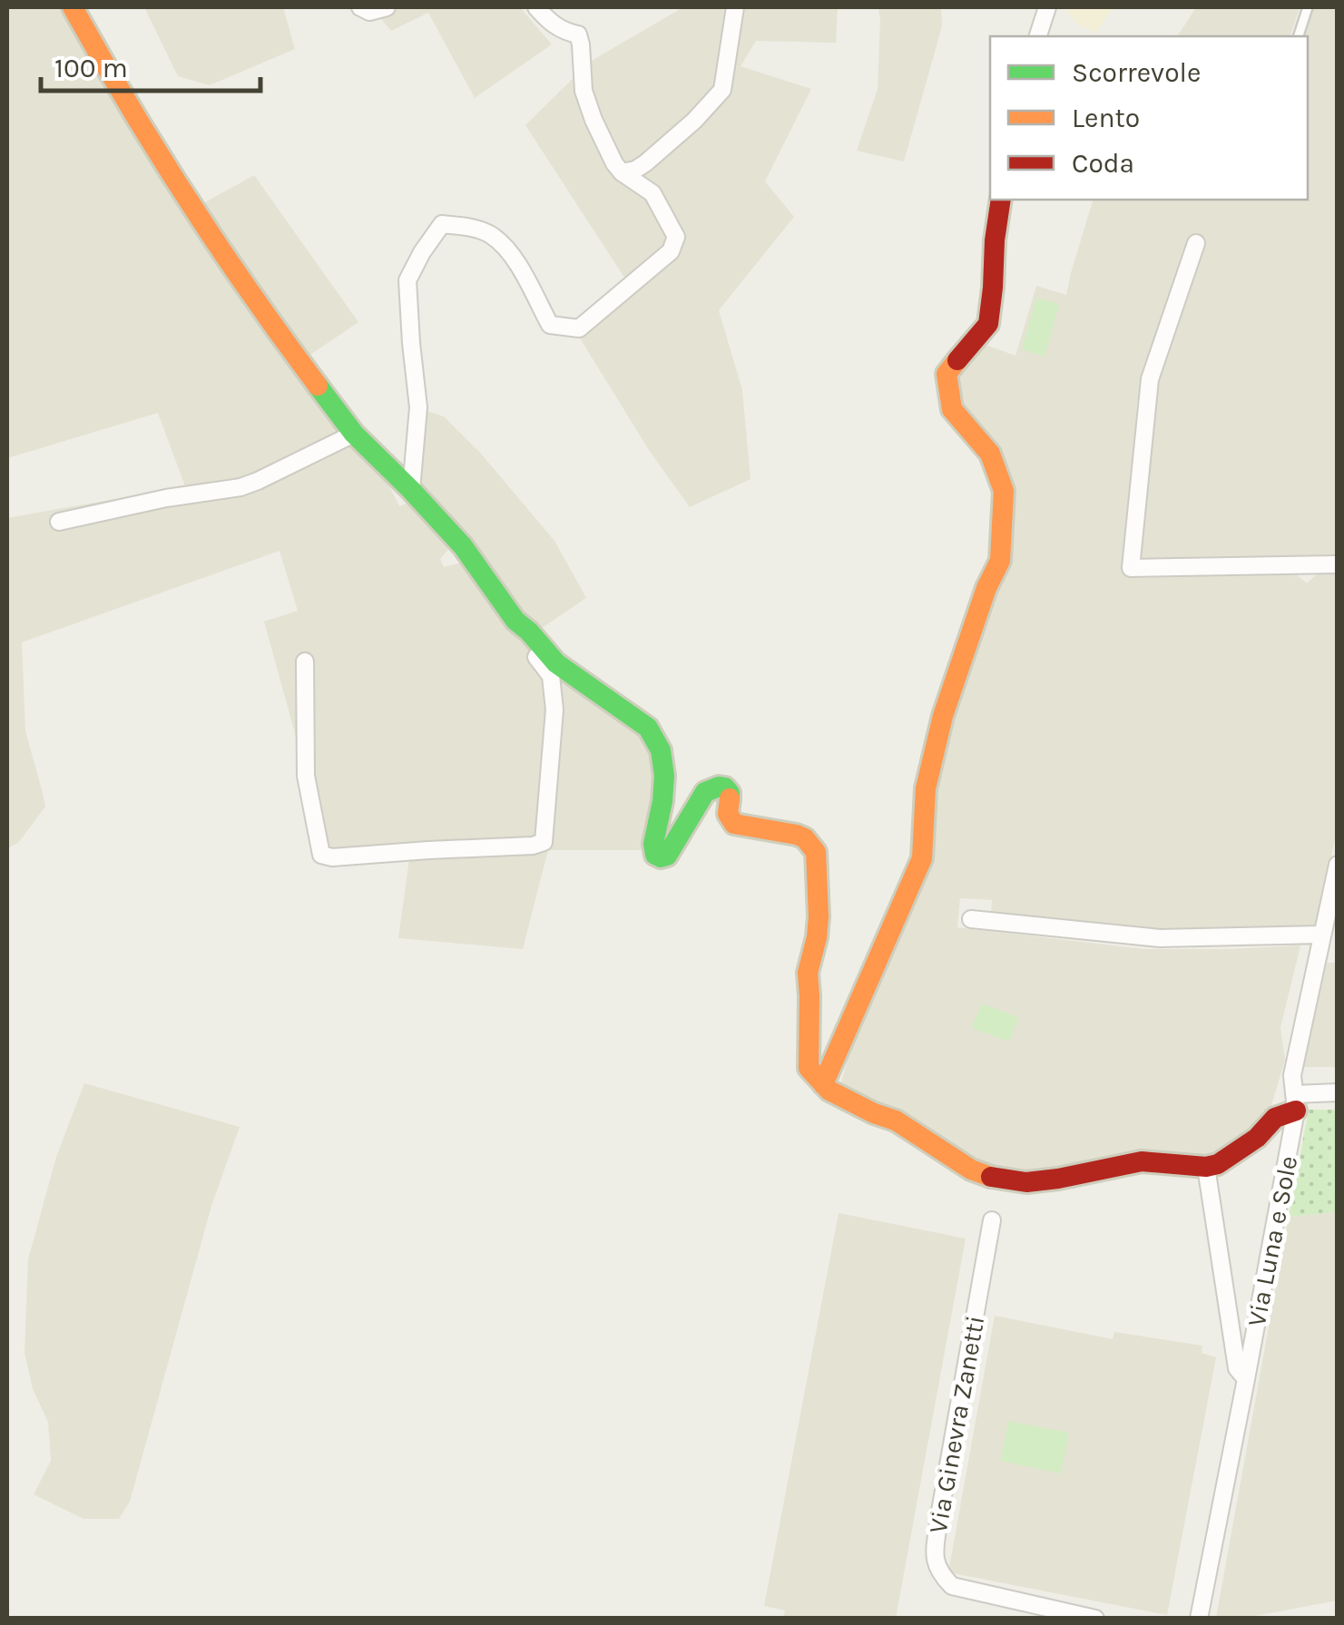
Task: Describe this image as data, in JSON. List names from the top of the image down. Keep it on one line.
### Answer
{"streets":{"street":["Via Luna e Sole","Via Ginevra Zanetti"]},"legend":["Scorrevole","Lento","Coda"],"scale_bar":"100 m"}
